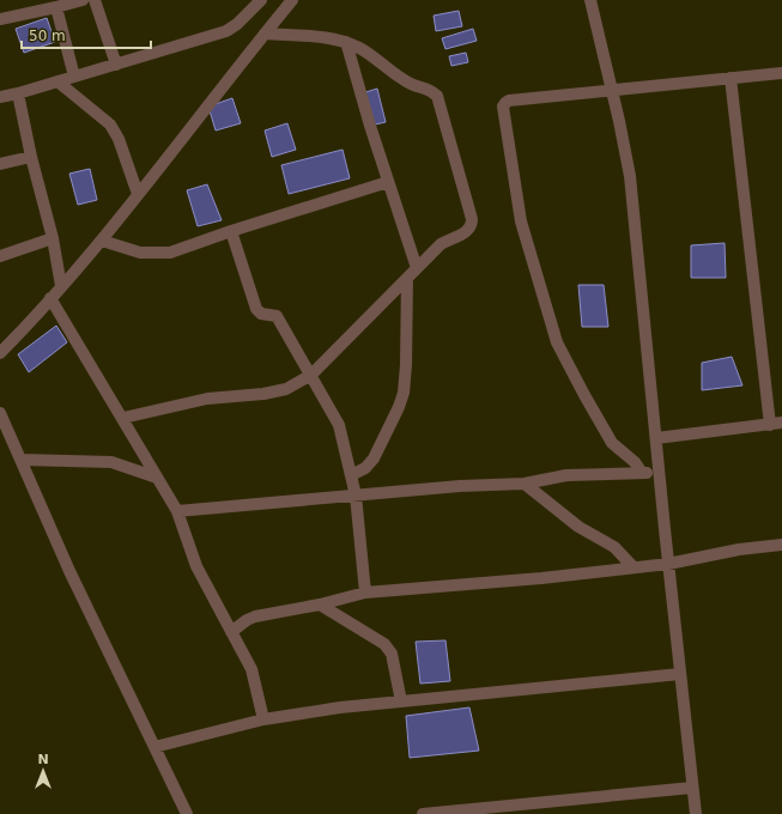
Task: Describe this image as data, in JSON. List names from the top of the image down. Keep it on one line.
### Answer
{"scale_bar":"50 m","north":"top"}
